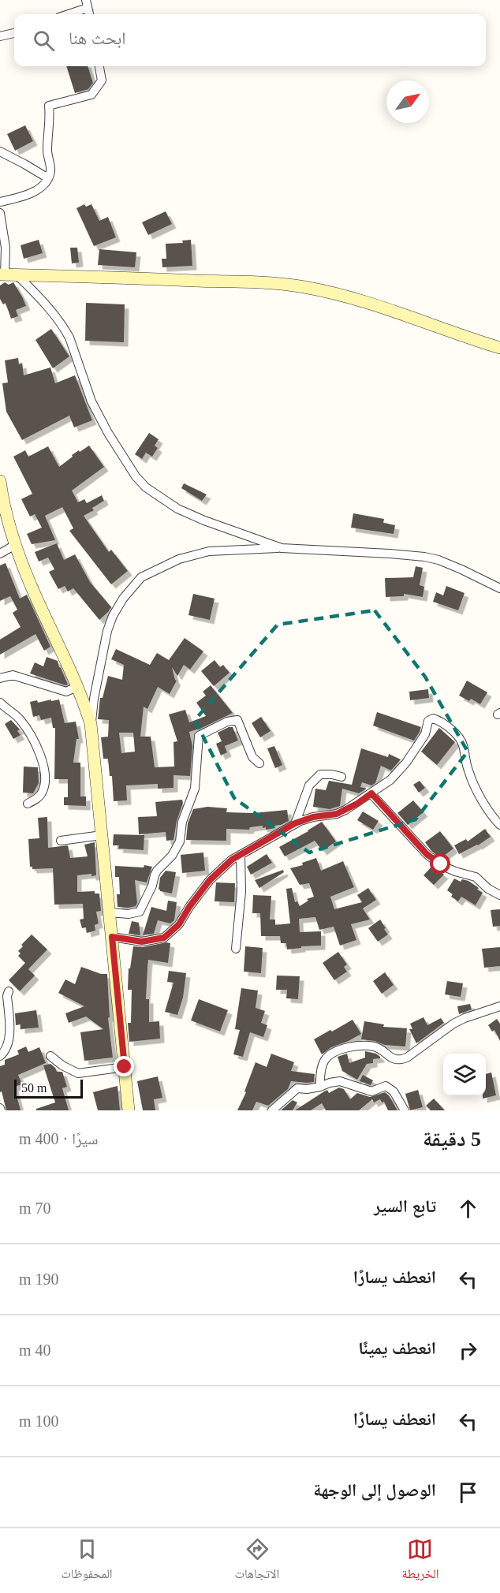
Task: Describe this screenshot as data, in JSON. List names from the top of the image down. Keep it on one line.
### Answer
{"scale_bar":"50 m","north":"top right","page":{"search":"ابحث هنا","scale":"50 m","heading":["5 دقيقة","سيرًا · 400 m"],"list":[["تابع السير","70 m"],["انعطف يسارًا","190 m"],["انعطف يمينًا","40 m"],["انعطف يسارًا","100 m"],"الوصول إلى الوجهة"],"nav":["الخريطة","الاتجاهات","المحفوظات"]}}
